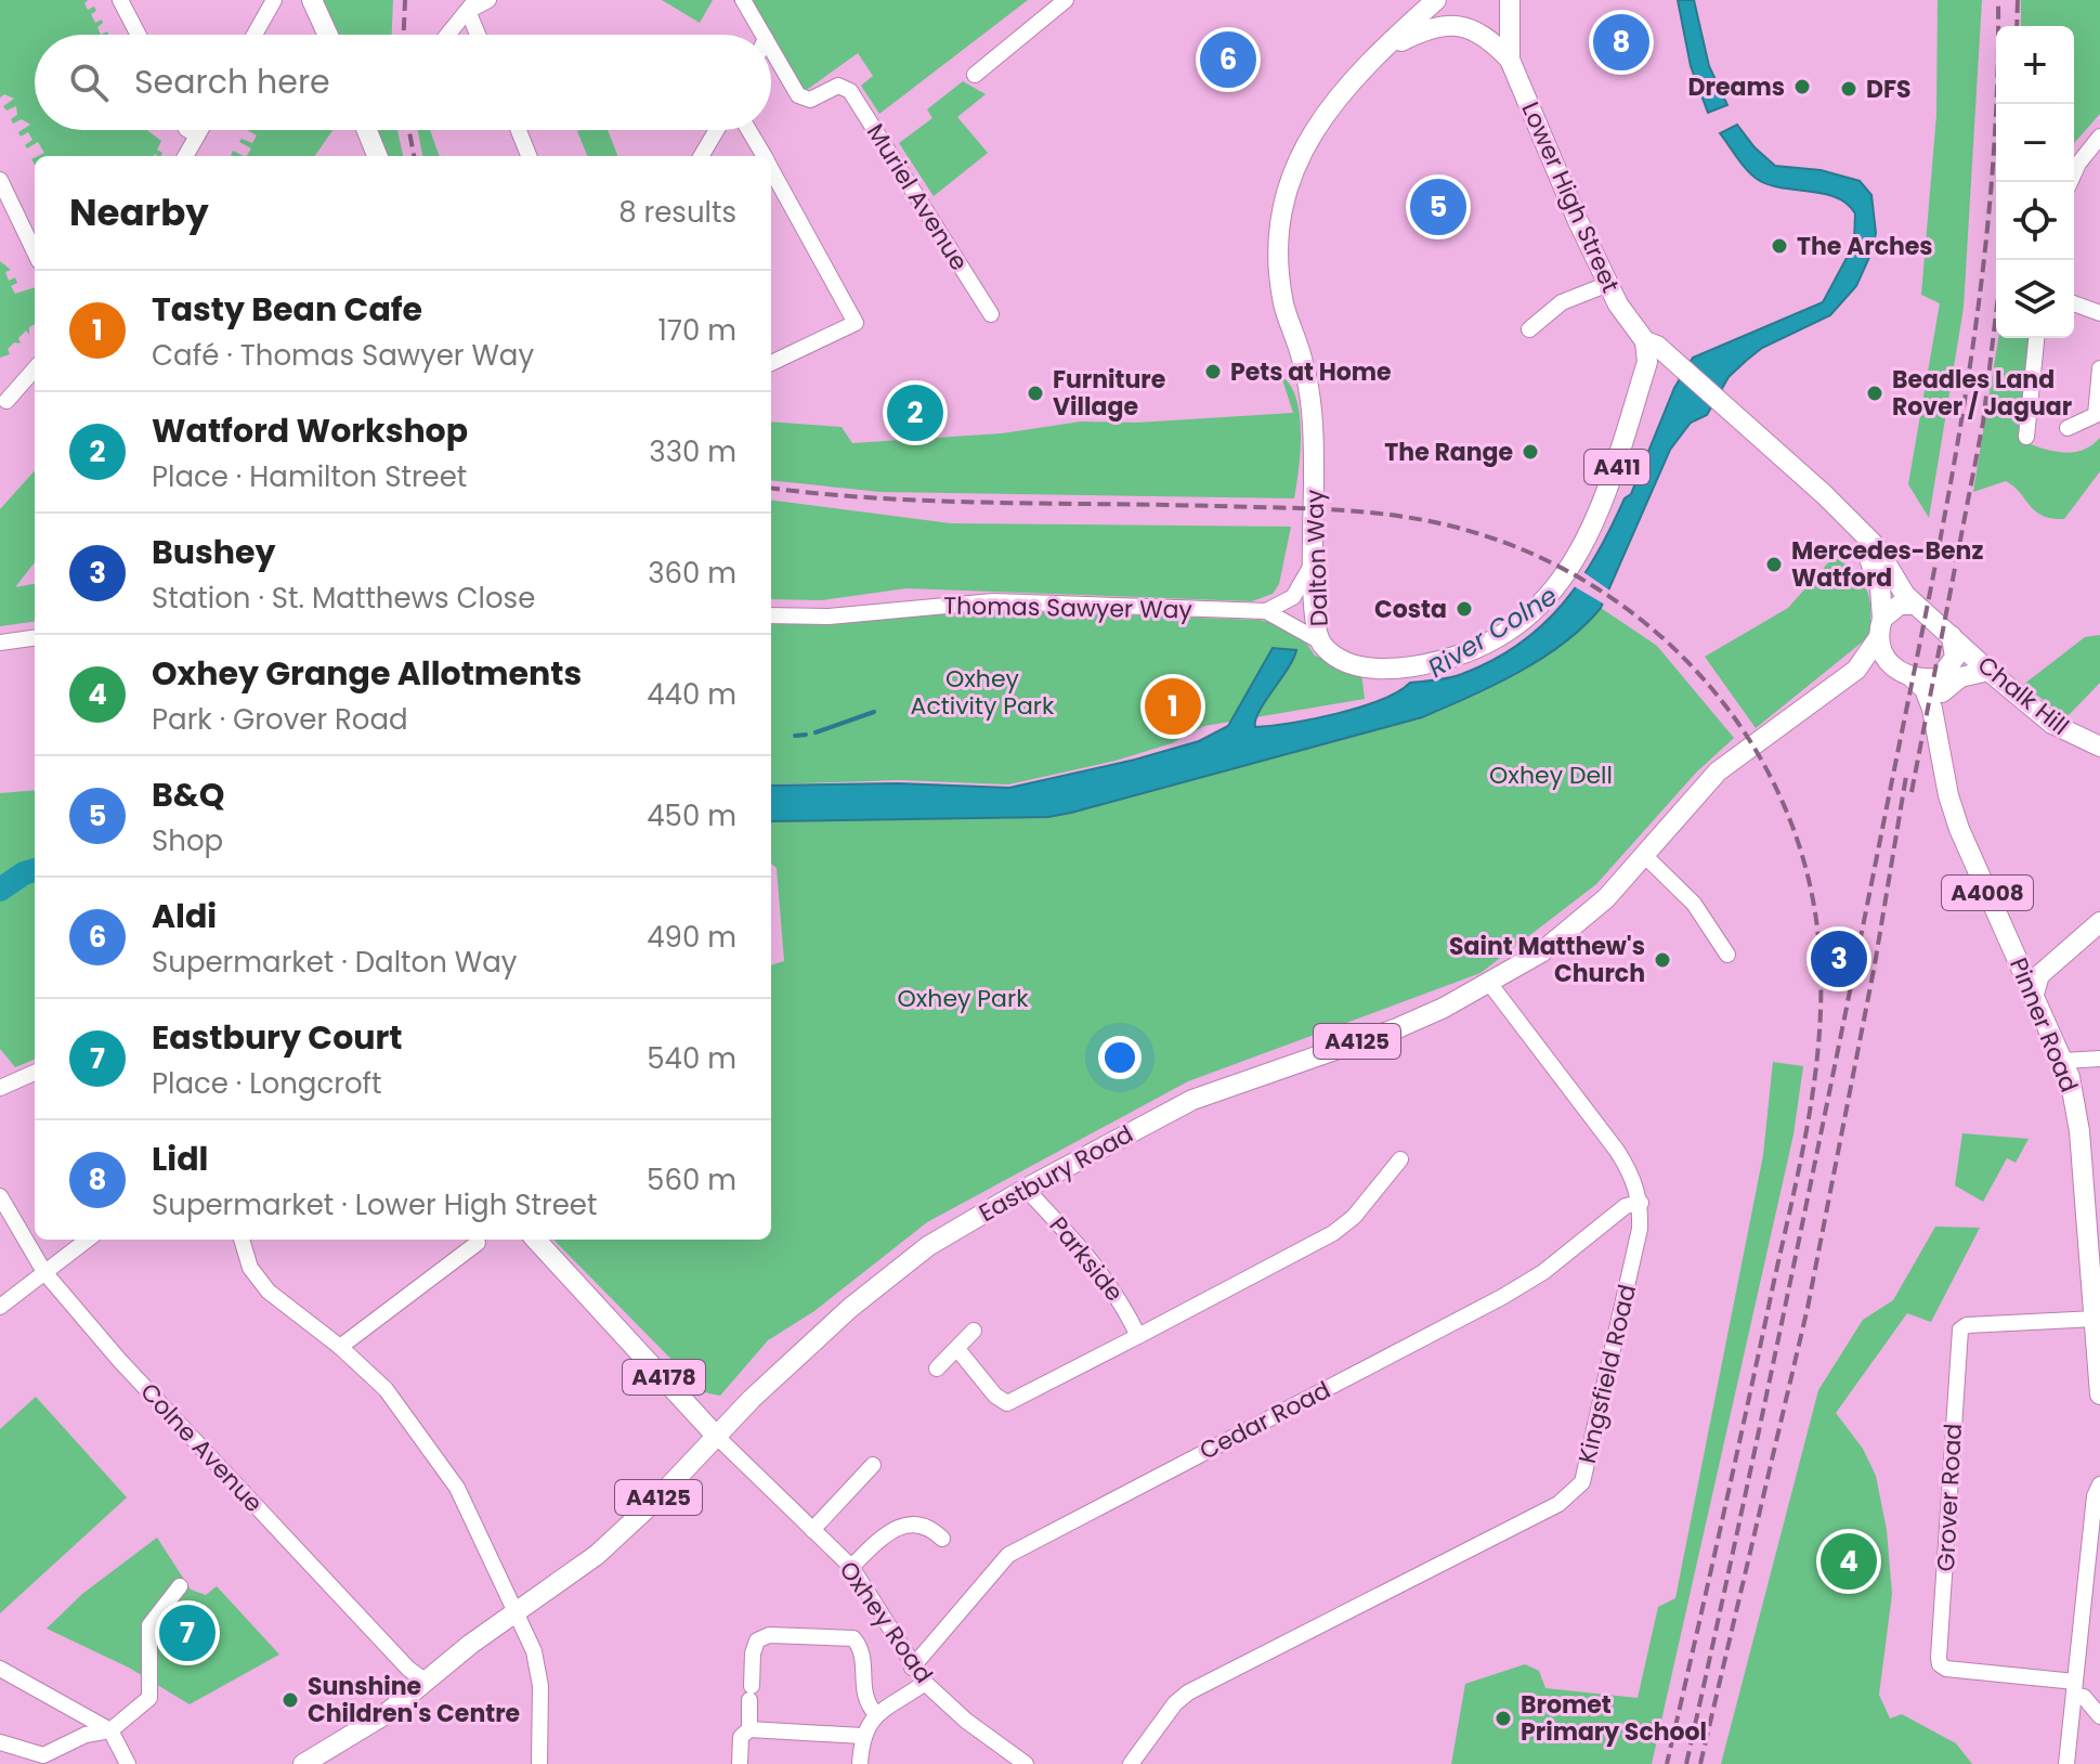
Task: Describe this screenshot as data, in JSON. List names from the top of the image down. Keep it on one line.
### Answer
{"streets":{"main road":["Lower High Street","A411","Dalton Way","Chalk Hill","A4008","Pinner Road","A4125","Eastbury Road","A4178"],"street":["Muriel Avenue","Thomas Sawyer Way","Parkside","Kingsfield Road","Cedar Road","Colne Avenue","Grover Road","Oxhey Road"]},"crossings":[["Lower High Street","Dalton Way"],["Lower High Street","Chalk Hill"],["Lower High Street","Pinner Road"],["Lower High Street","Eastbury Road"],["Dalton Way","Thomas Sawyer Way"],["Chalk Hill","Pinner Road"],["Chalk Hill","Eastbury Road"],["Pinner Road","Eastbury Road"],["Pinner Road","Grover Road"],["Eastbury Road","Parkside"],["Eastbury Road","Kingsfield Road"],["Eastbury Road","A4178"],["Eastbury Road","Colne Avenue"],["Eastbury Road","Oxhey Road"],["Kingsfield Road","Cedar Road"],["A4178","Oxhey Road"],["Cedar Road","Oxhey Road"]],"water":["River Colne"],"parks":["Oxhey Activity Park","Oxhey Dell","Oxhey Park"],"places":["Dreams","DFS","The Arches","Pets at Home","Furniture Village","Beadles Land Rover / Jaguar","The Range","Mercedes-Benz Watford","Costa","Saint Matthew's Church","Sunshine Children's Centre","Bromet Primary School"],"page":{"pins":["8","6","5","2","1","3","4","7"],"map_buttons":["+","−"],"search":"Search here","heading":["Nearby","8 results"],"list":[{"mark":"1","name":"Tasty Bean Cafe","note":"Café · Thomas Sawyer Way","value":"170 m"},{"mark":"2","name":"Watford Workshop","note":"Place · Hamilton Street","value":"330 m"},{"mark":"3","name":"Bushey","note":"Station · St. Matthews Close","value":"360 m"},{"mark":"4","name":"Oxhey Grange Allotments","note":"Park · Grover Road","value":"440 m"},{"mark":"5","name":"B&Q","note":"Shop","value":"450 m"},{"mark":"6","name":"Aldi","note":"Supermarket · Dalton Way","value":"490 m"},{"mark":"7","name":"Eastbury Court","note":"Place · Longcroft","value":"540 m"},{"mark":"8","name":"Lidl","note":"Supermarket · Lower High Street","value":"560 m"}]}}
